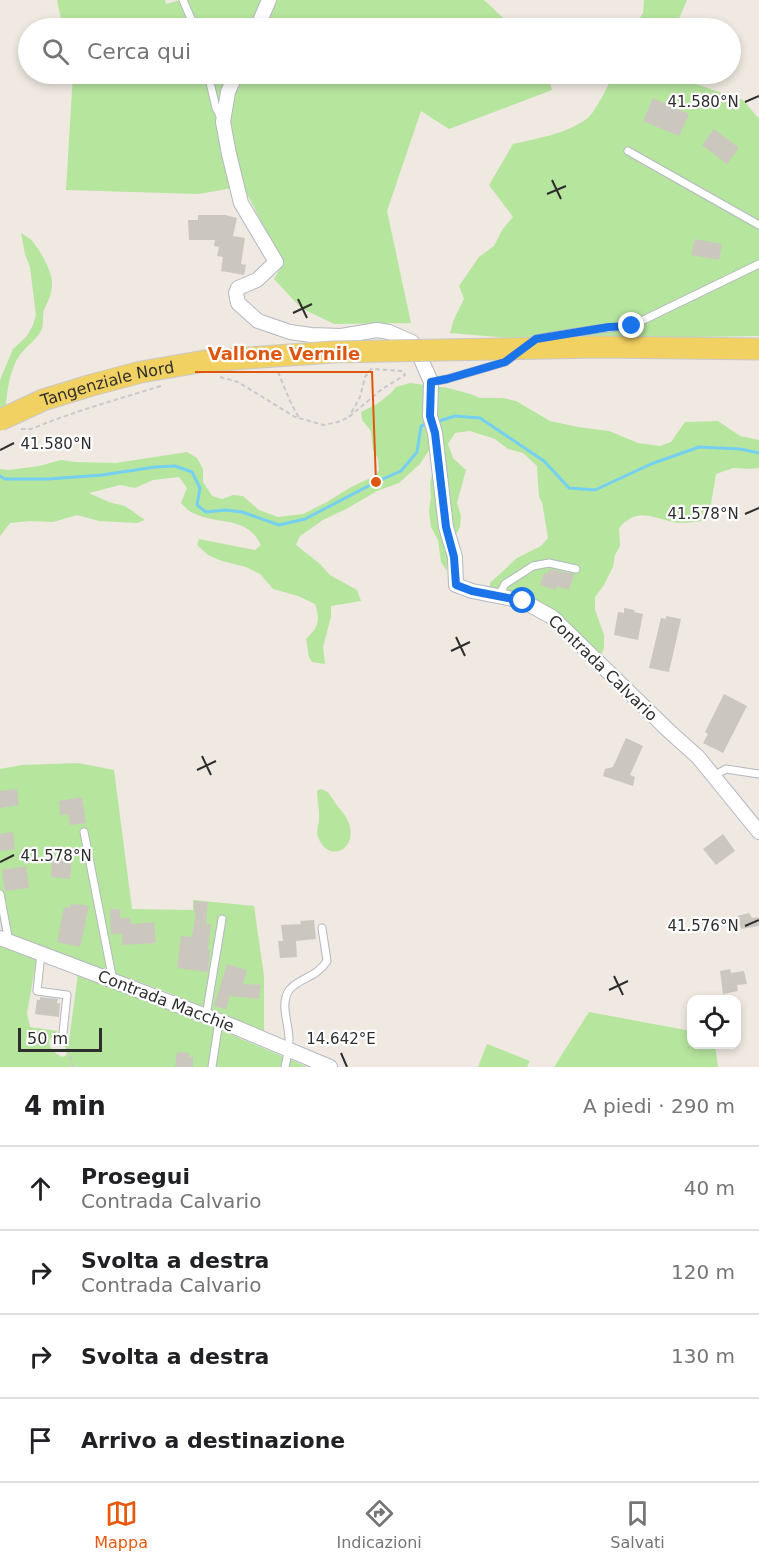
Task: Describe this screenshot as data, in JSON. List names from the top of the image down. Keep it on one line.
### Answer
{"streets":{"main road":["Tangenziale Nord"],"street":["Contrada Calvario","Contrada Macchie"]},"places":["Vallone Vernile"],"scale_bar":"50 m","page":{"search":"Cerca qui","scale":"50 m","heading":["4 min","A piedi · 290 m"],"list":[["Prosegui","Contrada Calvario","40 m"],["Svolta a destra","Contrada Calvario","120 m"],["Svolta a destra","130 m"],"Arrivo a destinazione"],"nav":["Mappa","Indicazioni","Salvati"]},"coordinates":["41.580°N","41.578°N","41.576°N","14.642°E"]}
